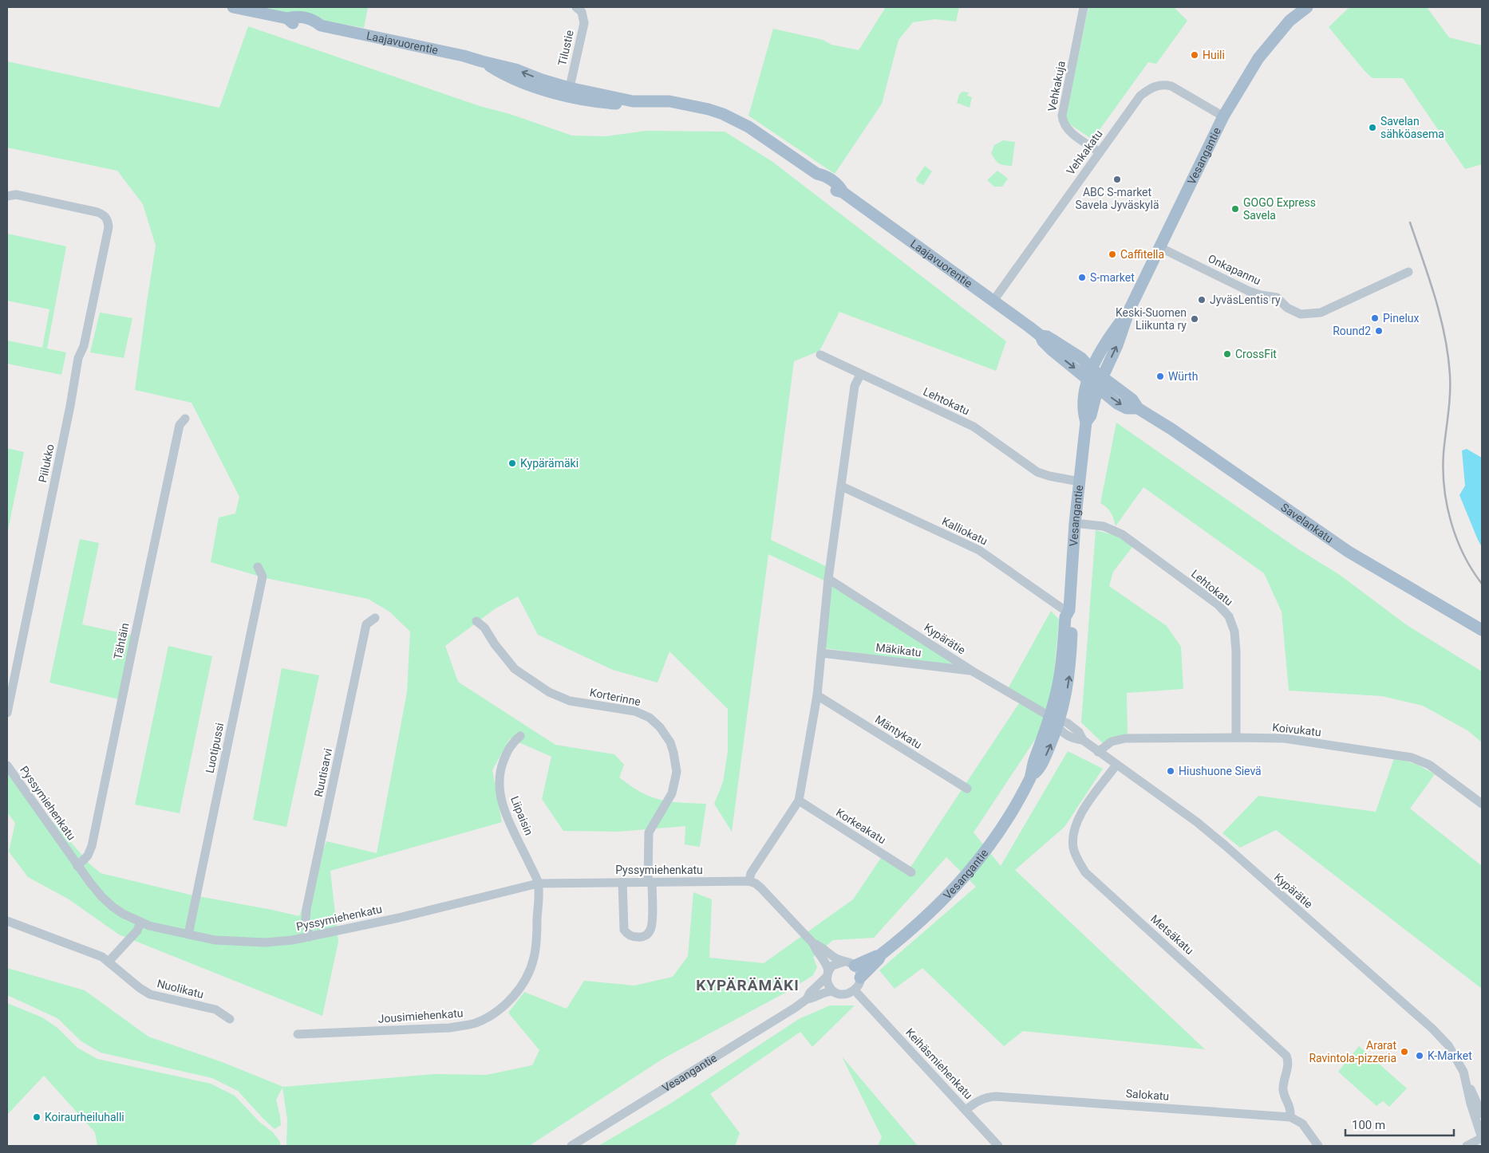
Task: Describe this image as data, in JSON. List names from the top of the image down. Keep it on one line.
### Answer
{"streets":{"main road":["Laajavuorentie","Vesangantie","Savelankatu"],"street":["Tilustie","Vehkakuja","Vehkakatu","Onkapannu","Lehtokatu","Piilukko","Kalliokatu","Kypärätie","Tähtäin","Mäkikatu","Korterinne","Koivukatu","Mäntykatu","Luotipussi","Ruutisarvi","Pyssymiehenkatu","Liipaisin","Korkeakatu","Metsäkatu","Nuolikatu","Jousimiehenkatu","Keihäsmiehenkatu","Salokatu"]},"crossings":[["Laajavuorentie","Tilustie"],["Laajavuorentie","Vehkakatu"],["Laajavuorentie","Vesangantie"],["Laajavuorentie","Savelankatu"],["Vehkakuja","Vehkakatu"],["Vehkakatu","Vesangantie"],["Vesangantie","Onkapannu"],["Vesangantie","Lehtokatu"],["Vesangantie","Savelankatu"],["Vesangantie","Kalliokatu"],["Vesangantie","Kypärätie"],["Vesangantie","Keihäsmiehenkatu"],["Lehtokatu","Koivukatu"],["Kypärätie","Mäkikatu"],["Kypärätie","Koivukatu"],["Kypärätie","Metsäkatu"],["Tähtäin","Pyssymiehenkatu"],["Korterinne","Pyssymiehenkatu"],["Luotipussi","Pyssymiehenkatu"],["Ruutisarvi","Pyssymiehenkatu"],["Pyssymiehenkatu","Liipaisin"],["Pyssymiehenkatu","Jousimiehenkatu"],["Liipaisin","Jousimiehenkatu"],["Metsäkatu","Salokatu"],["Keihäsmiehenkatu","Salokatu"]],"districts":["KYPÄRÄMÄKI"],"places":["Huili","Savelan sähköasema","ABC S-market Savela Jyväskylä","GOGO Express Savela","Caffitella","S-market","JyväsLentis ry","Pinelux","Keski-Suomen Liikunta ry","Round2","CrossFit","Würth","Kypärämäki","Hiushuone Sievä","Ararat Ravintola-pizzeria","K-Market","Koiraurheiluhalli"],"scale_bar":"100 m"}
